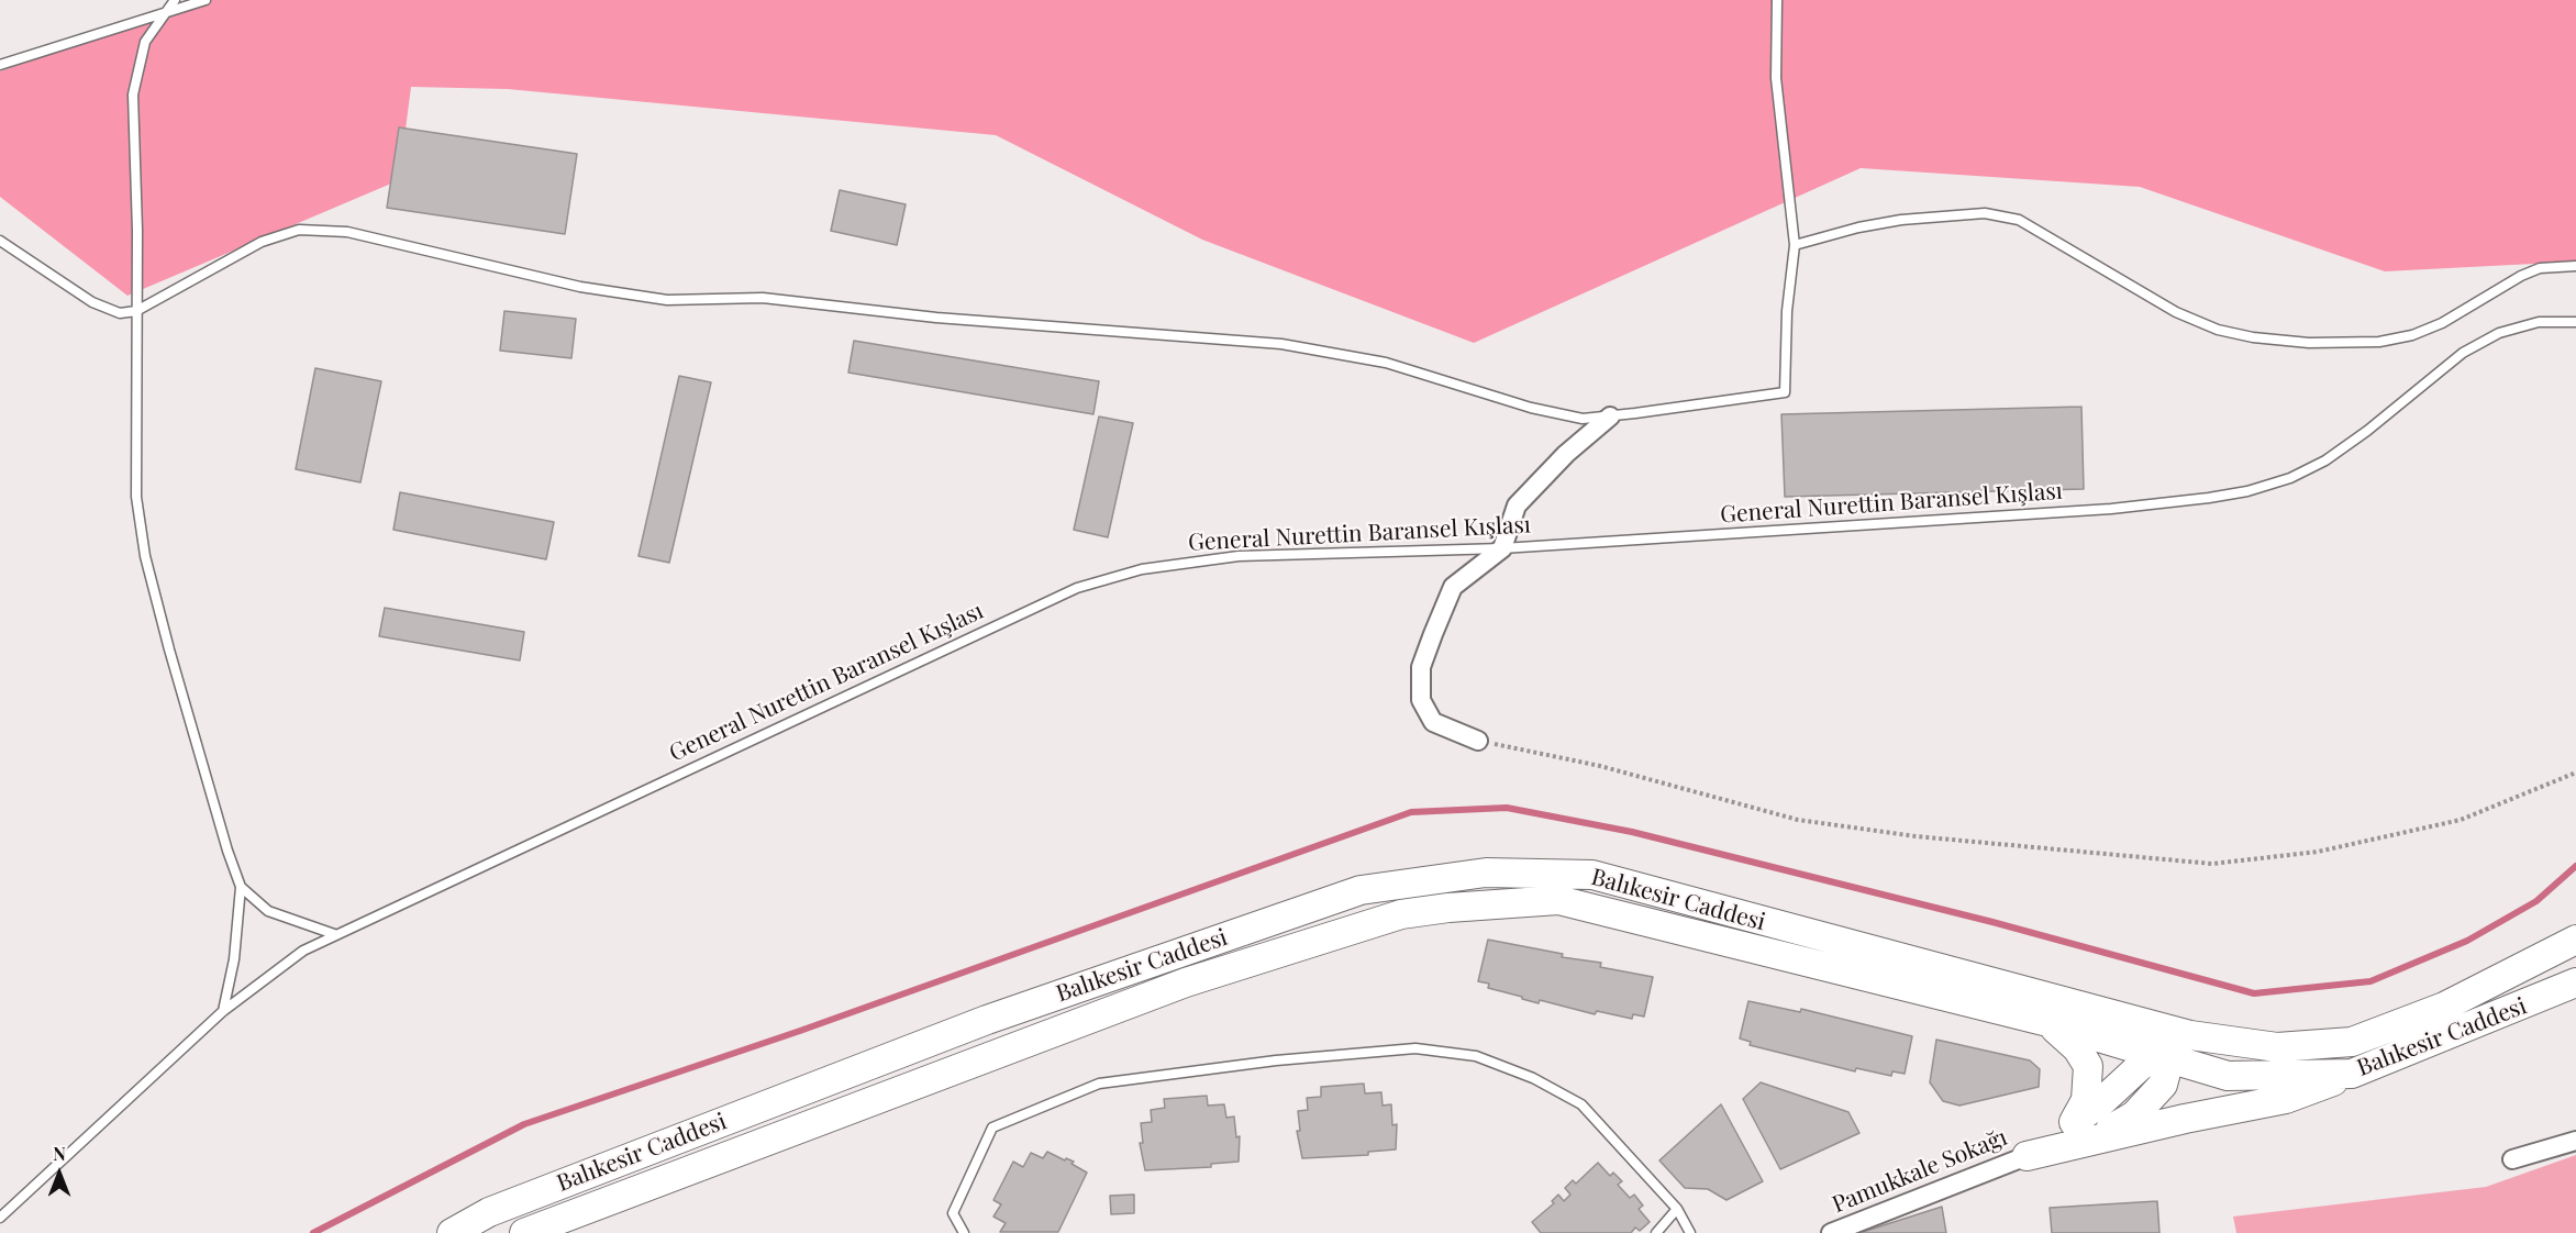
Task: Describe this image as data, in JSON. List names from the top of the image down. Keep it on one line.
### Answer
{"streets":{"main road":["Balıkesir Caddesi"],"street":["Pamukkale Sokağı"],"lane":["General Nurettin Baransel Kışlası"]},"north":"top"}
